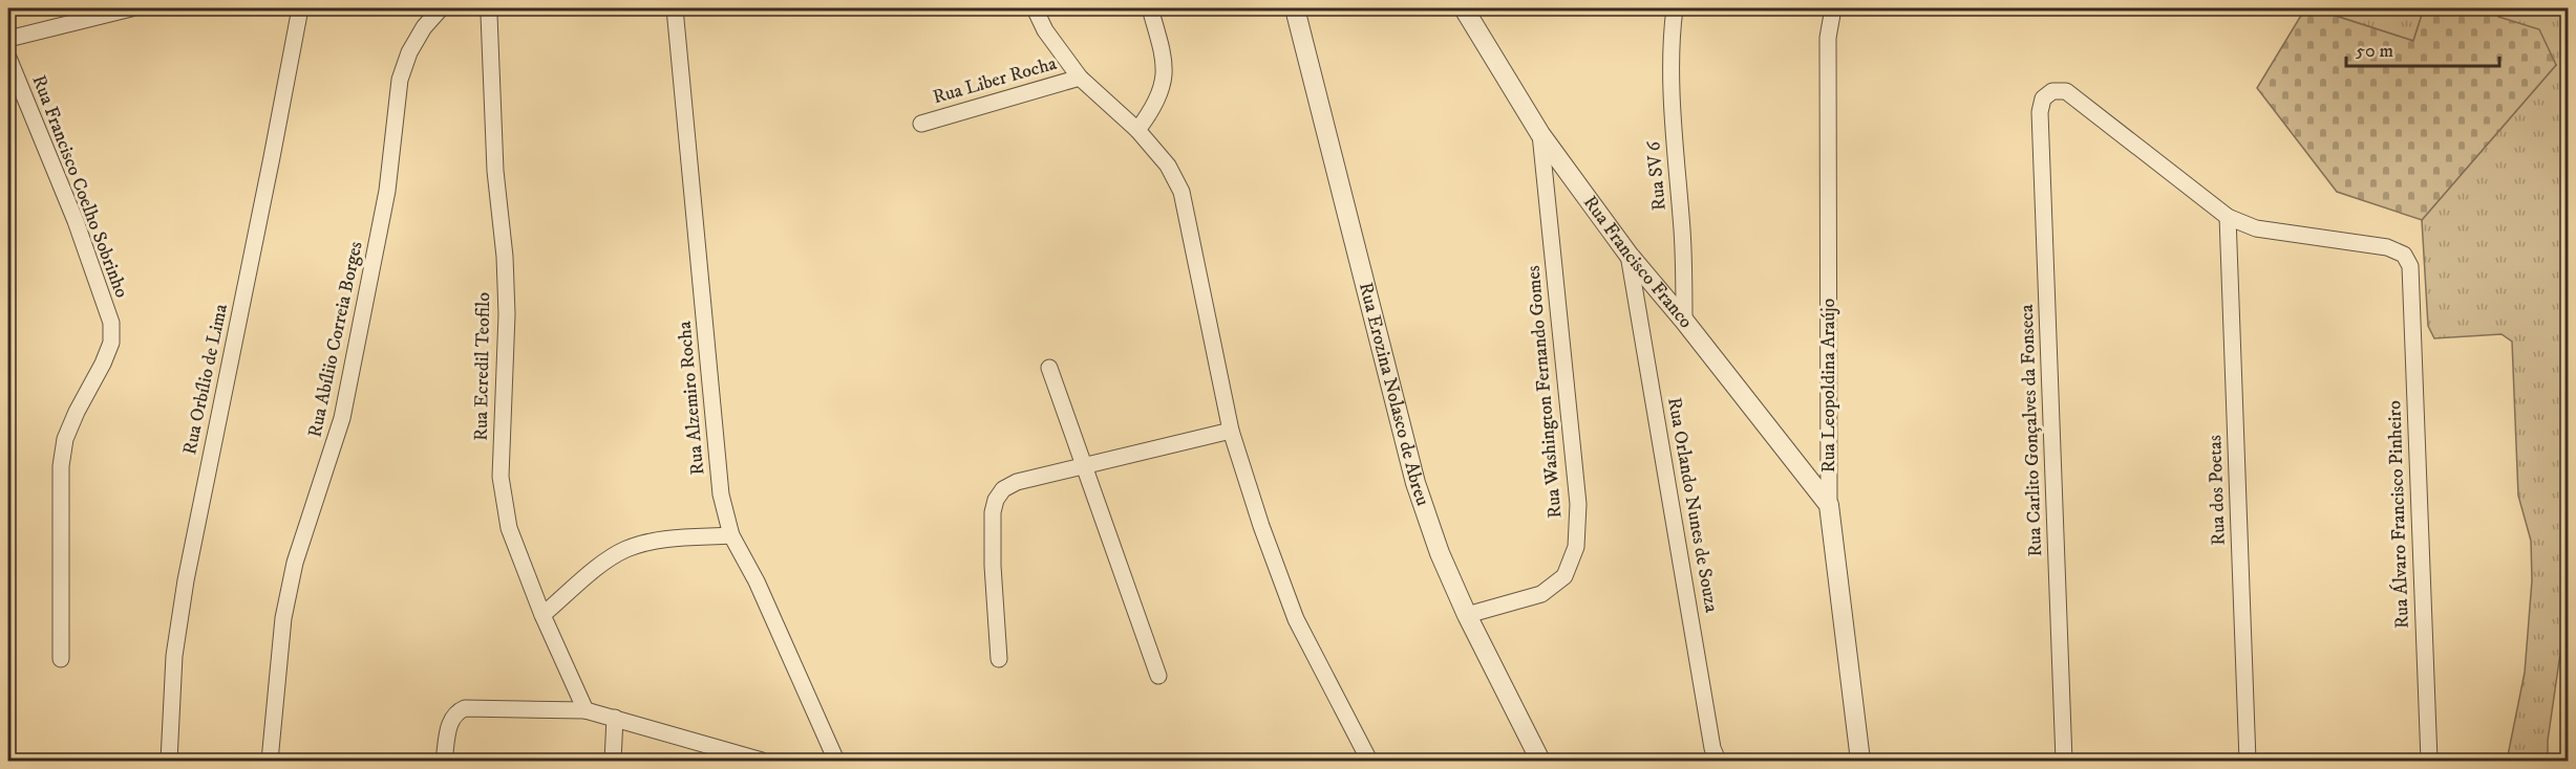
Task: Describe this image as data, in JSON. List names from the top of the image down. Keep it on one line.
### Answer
{"streets":{"street":["Rua Liber Rocha","Rua SV 6","Rua Francisco Coelho Sobrinho","Rua Francisco Franco","Rua Abíliio Correia Borges","Rua Ecredil Teofilo","Rua Orbílio de Lima","Rua Leopoldina Araújo","Rua Washington Fernando Gomes","Rua Erozina Nolasco de Abreu","Rua Alzemiro Rocha","Rua Carlito Gonçalves da Fonseca","Rua dos Poetas","Rua Orlando Nunes de Souza","Rua Álvaro Francisco Pinheiro"]},"crossings":[["Rua SV 6","Rua Francisco Franco"],["Rua Francisco Franco","Rua Leopoldina Araújo"],["Rua Francisco Franco","Rua Washington Fernando Gomes"],["Rua Francisco Franco","Rua Orlando Nunes de Souza"],["Rua Washington Fernando Gomes","Rua Erozina Nolasco de Abreu"],["Rua Carlito Gonçalves da Fonseca","Rua dos Poetas"],["Rua Carlito Gonçalves da Fonseca","Rua Álvaro Francisco Pinheiro"],["Rua dos Poetas","Rua Álvaro Francisco Pinheiro"]],"scale_bar":"50 m"}
